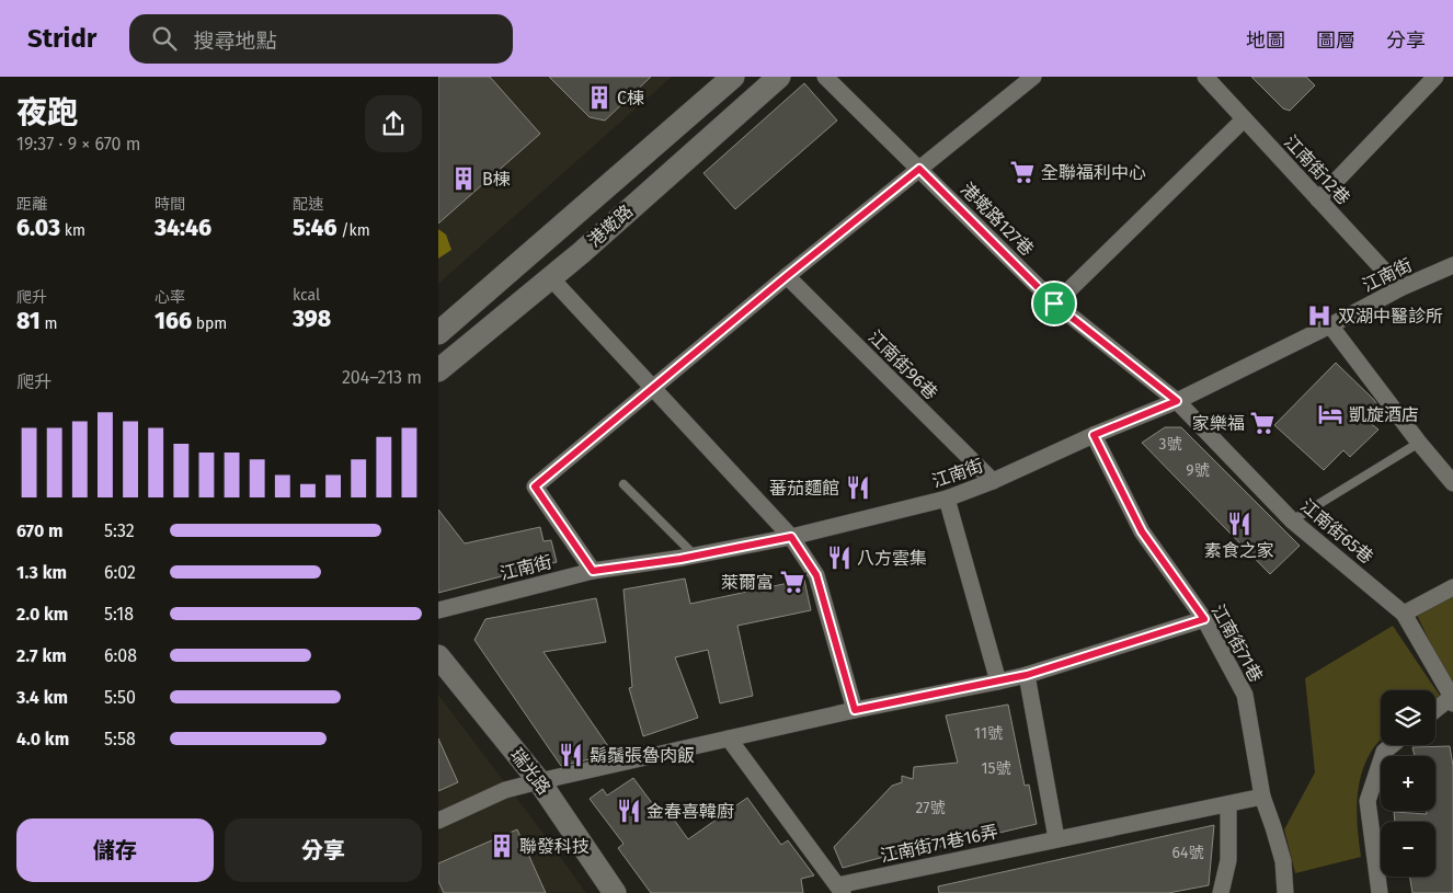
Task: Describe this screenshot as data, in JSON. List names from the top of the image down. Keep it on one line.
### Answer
{"streets":{"street":["江南街12巷","港墘路127巷","港墘路","江南街","江南街96巷","江南街65巷","江南街71巷","瑞光路","江南街71巷16弄"]},"crossings":[["江南街12巷","江南街"],["港墘路127巷","江南街"],["港墘路127巷","江南街65巷"],["江南街","江南街96巷"],["江南街","江南街65巷"],["江南街","江南街71巷"],["江南街71巷","江南街71巷16弄"]],"places":{"building":["C棟","B棟","聯發科技"],"supermarket":["全聯福利中心","家樂福","萊爾富"],"hospital":["双湖中醫診所"],"hotel":["凱旋酒店"],"restaurant":["蕃茄麵館","素食之家","八方雲集","鬍鬚張魯肉飯","金春喜韓廚"]},"house_numbers":["3號","9號","11號","15號","27號","64號"],"page":{"header":"Stridr","search":"搜尋地點","nav":["地圖","圖層","分享"],"heading":["夜跑","19:37 · 9 × 670 m"],"stats":[["距離","6.03 km"],["時間","34:46"],["配速","5:46 /km"],["爬升","81 m"],["心率","166 bpm"],["kcal","398"]],"chart":["爬升","204–213 m"],"list":[{"name":"670 m","note":"5:32"},{"name":"1.3 km","note":"6:02"},{"name":"2.0 km","note":"5:18"},{"name":"2.7 km","note":"6:08"},{"name":"3.4 km","note":"5:50"},{"name":"4.0 km","note":"5:58"}],"map_buttons":["+","−"],"buttons":["儲存","分享"]}}
